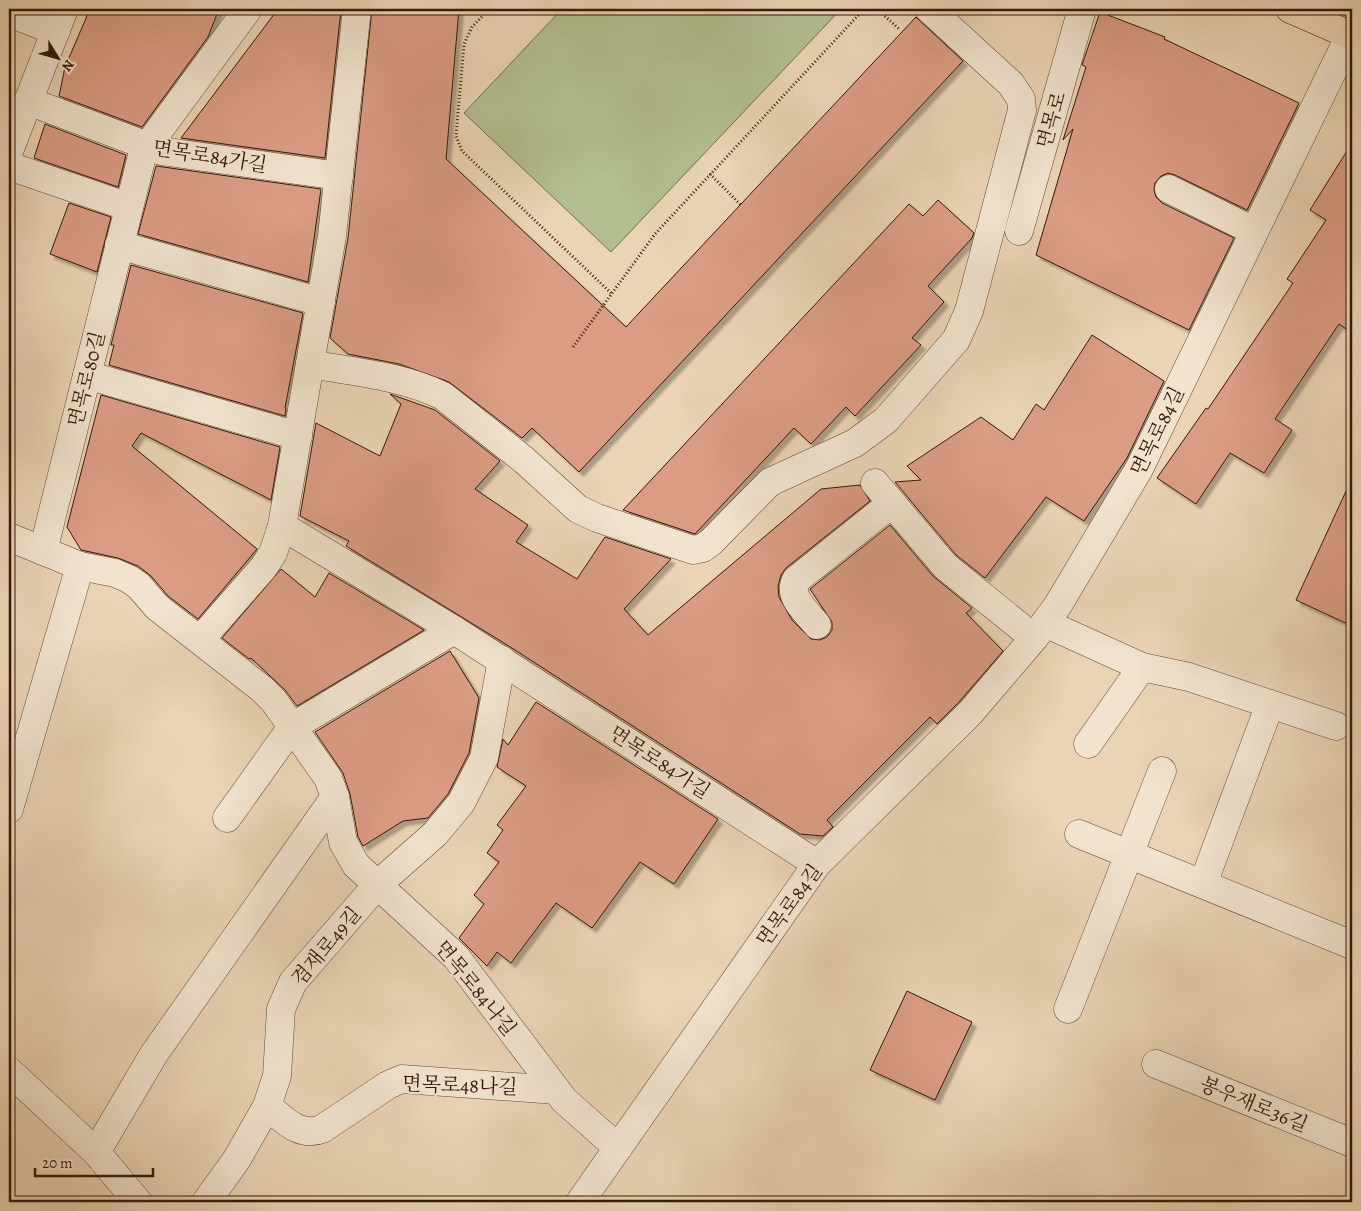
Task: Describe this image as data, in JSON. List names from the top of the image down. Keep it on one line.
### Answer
{"streets":{"street":["면목로","면목로84가길","면목로80길","면목로84길","겸재로49길","면목로84나길","면목로48나길","봉우재로36길"]},"crossings":[["면목로84가길","면목로80길"],["면목로84가길","면목로84길"],["면목로80길","면목로84나길"],["면목로84길","면목로84나길"],["겸재로49길","면목로84나길"],["겸재로49길","면목로48나길"],["면목로84나길","면목로48나길"]],"scale_bar":"20 m","north":"bottom right"}
